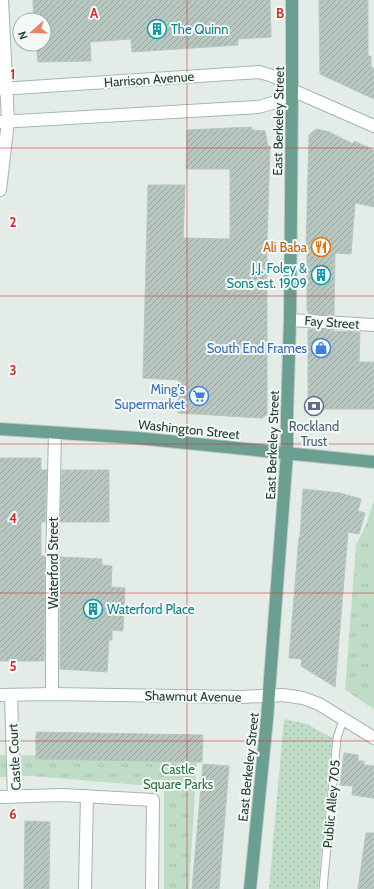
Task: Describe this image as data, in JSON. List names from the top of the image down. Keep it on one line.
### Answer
{"streets":{"main road":["Harrison Avenue","East Berkeley Street","Fay Street","Washington Street","Waterford Street","Shawmut Avenue","Castle Court"],"lane":["Public Alley 705"]},"crossings":[["Harrison Avenue","East Berkeley Street"],["East Berkeley Street","Fay Street"],["East Berkeley Street","Washington Street"],["East Berkeley Street","Shawmut Avenue"],["Washington Street","Waterford Street"],["Waterford Street","Shawmut Avenue"],["Shawmut Avenue","Castle Court"],["Shawmut Avenue","Public Alley 705"]],"parks":["Castle Square Parks"],"places":{"building":["The Quinn","J.J. Foley & Sons est. 1909","Waterford Place"],"restaurant":["Ali Baba"],"shop":["South End Frames"],"supermarket":["Ming's Supermarket"],"bank":["Rockland Trust"]},"north":"left","grid":{"columns":["A","B"],"rows":["1","2","3","4","5","6"]}}
